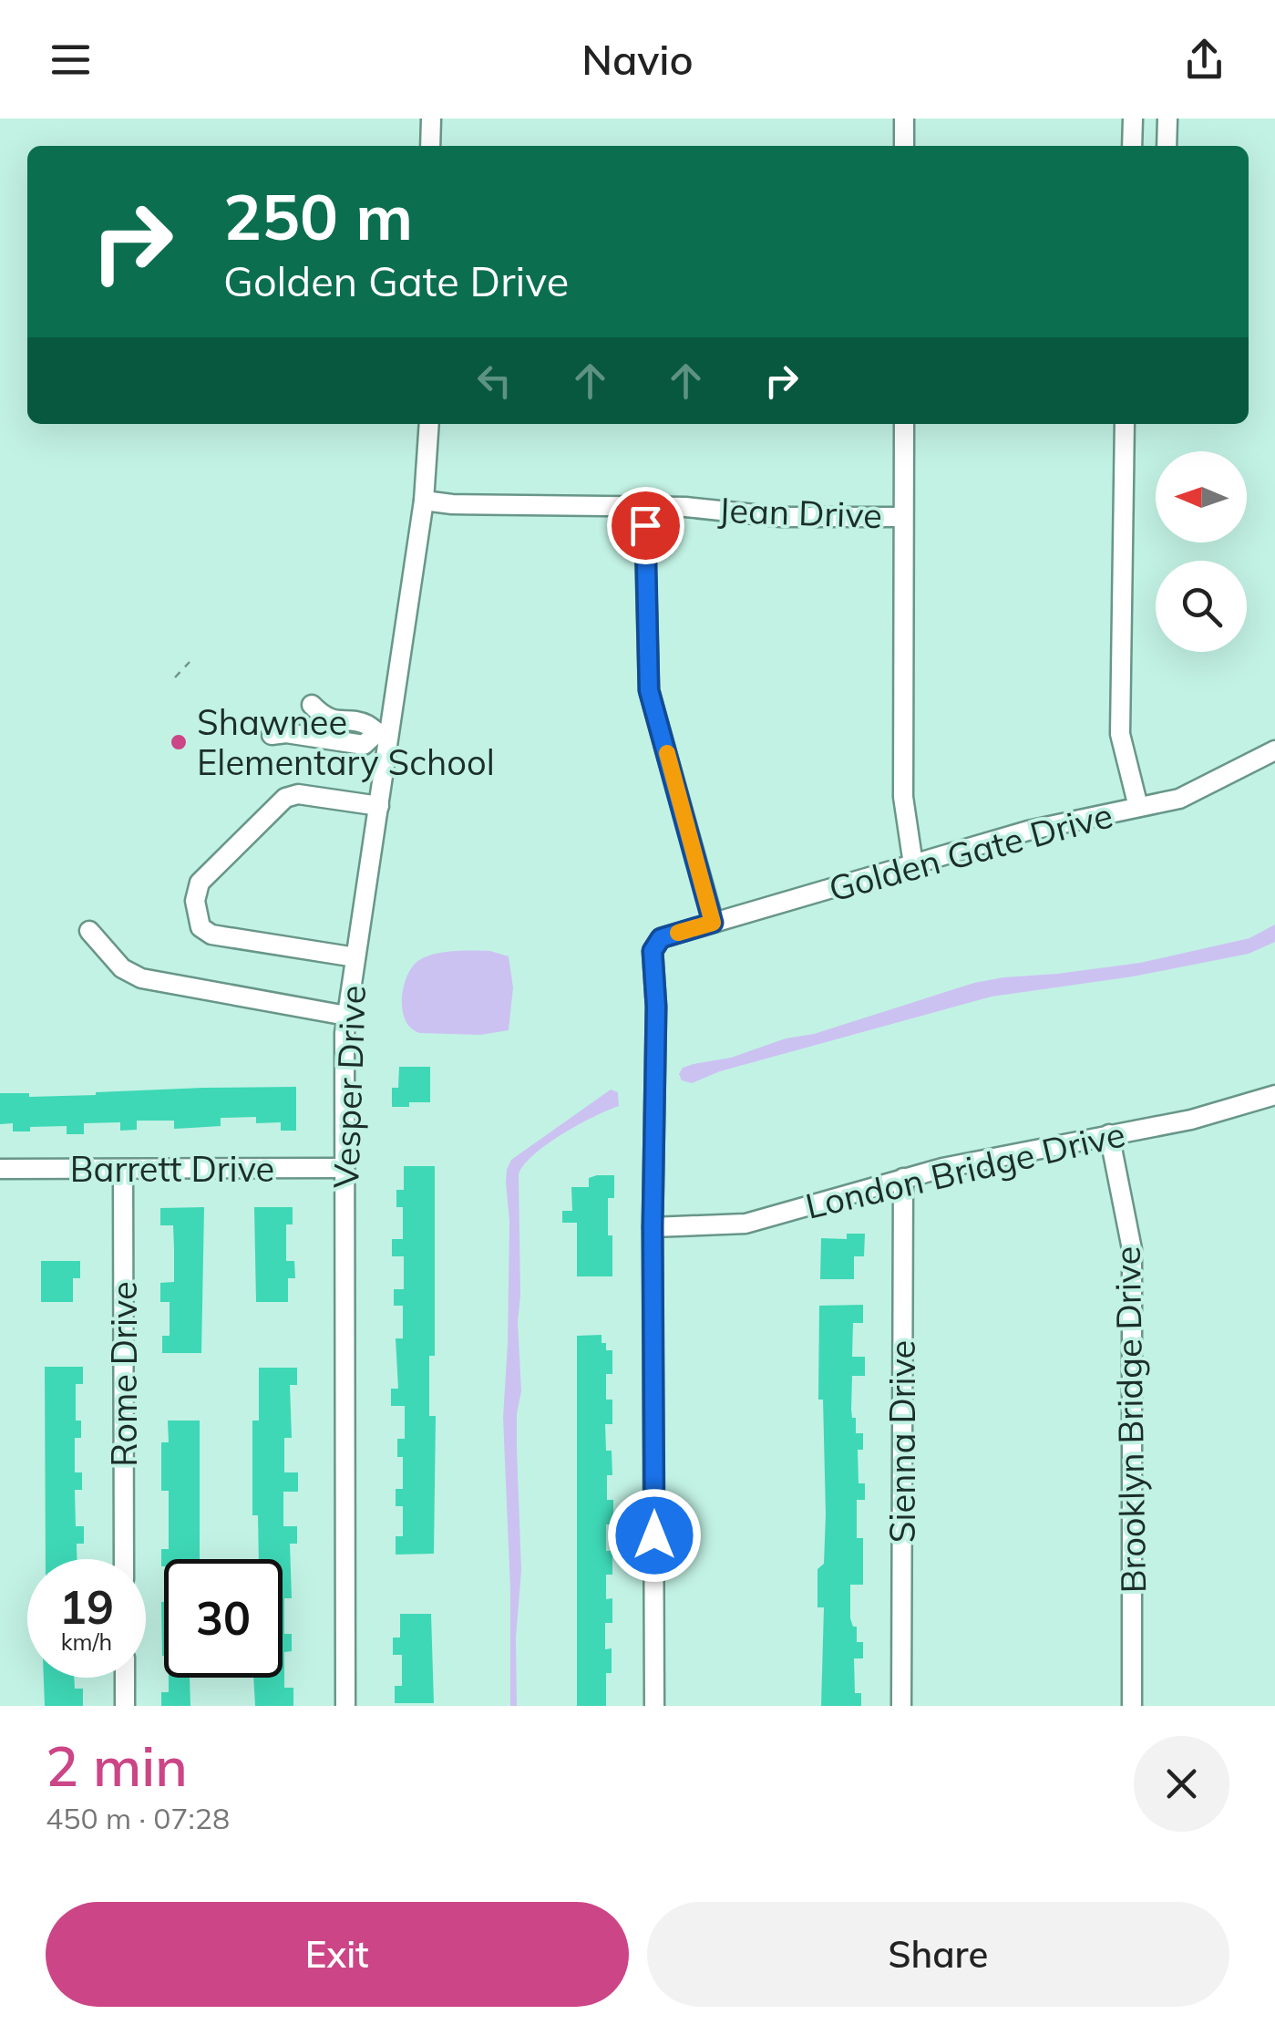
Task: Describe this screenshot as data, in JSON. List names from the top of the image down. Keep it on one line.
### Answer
{"streets":{"street":["Jean Drive","Golden Gate Drive","Vesper Drive","Barrett Drive","London Bridge Drive","Rome Drive","Brooklyn Bridge Drive","Sienna Drive"]},"crossings":[["Jean Drive","Vesper Drive"],["Golden Gate Drive","London Bridge Drive"],["Vesper Drive","Barrett Drive"],["Barrett Drive","Rome Drive"],["London Bridge Drive","Brooklyn Bridge Drive"],["London Bridge Drive","Sienna Drive"]],"places":["Shawnee Elementary School"],"north":"left","page":{"header":"Navio","turn":["250 m","Golden Gate Drive"],"speed":"19 km/h","limit":"30","heading":["2 min","450 m · 07:28"],"buttons":["Exit","Share"]}}
